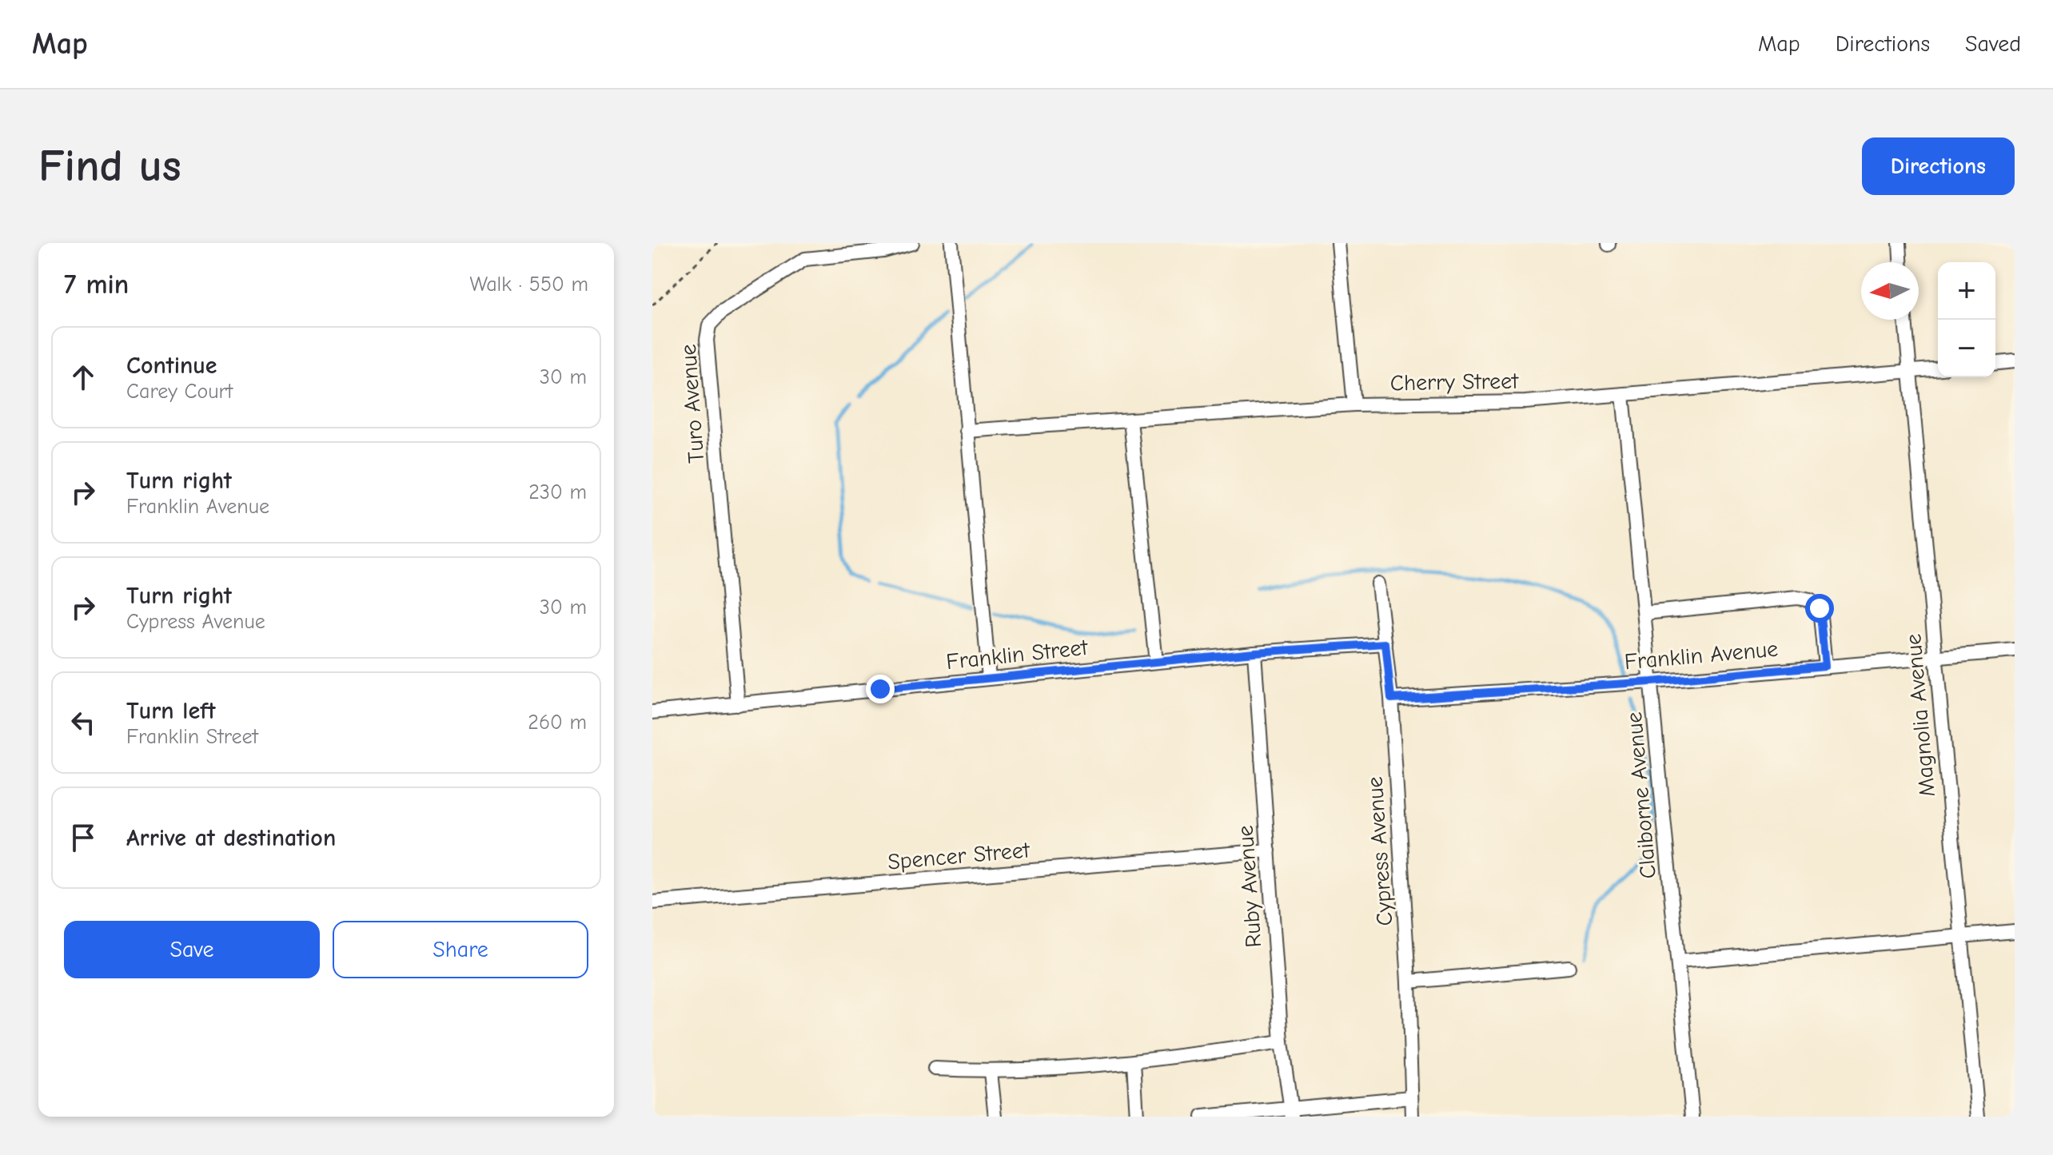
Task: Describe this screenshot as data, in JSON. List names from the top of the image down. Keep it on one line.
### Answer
{"streets":{"street":["Cherry Street","Turo Avenue","Franklin Street","Franklin Avenue","Magnolia Avenue","Claiborne Avenue","Cypress Avenue","Spencer Street","Ruby Avenue"]},"crossings":[["Cherry Street","Magnolia Avenue"],["Cherry Street","Claiborne Avenue"],["Turo Avenue","Franklin Street"],["Franklin Street","Cypress Avenue"],["Franklin Street","Ruby Avenue"],["Franklin Avenue","Magnolia Avenue"],["Franklin Avenue","Claiborne Avenue"],["Franklin Avenue","Cypress Avenue"],["Spencer Street","Ruby Avenue"]],"north":"left","page":{"header":"Map","nav":["Map","Directions","Saved"],"buttons":["Directions",["Save","Share"]],"title":"Find us","heading":["7 min","Walk · 550 m"],"map_buttons":["+","−"],"list":[["Continue","Carey Court","30 m"],["Turn right","Franklin Avenue","230 m"],["Turn right","Cypress Avenue","30 m"],["Turn left","Franklin Street","260 m"],"Arrive at destination"]}}
